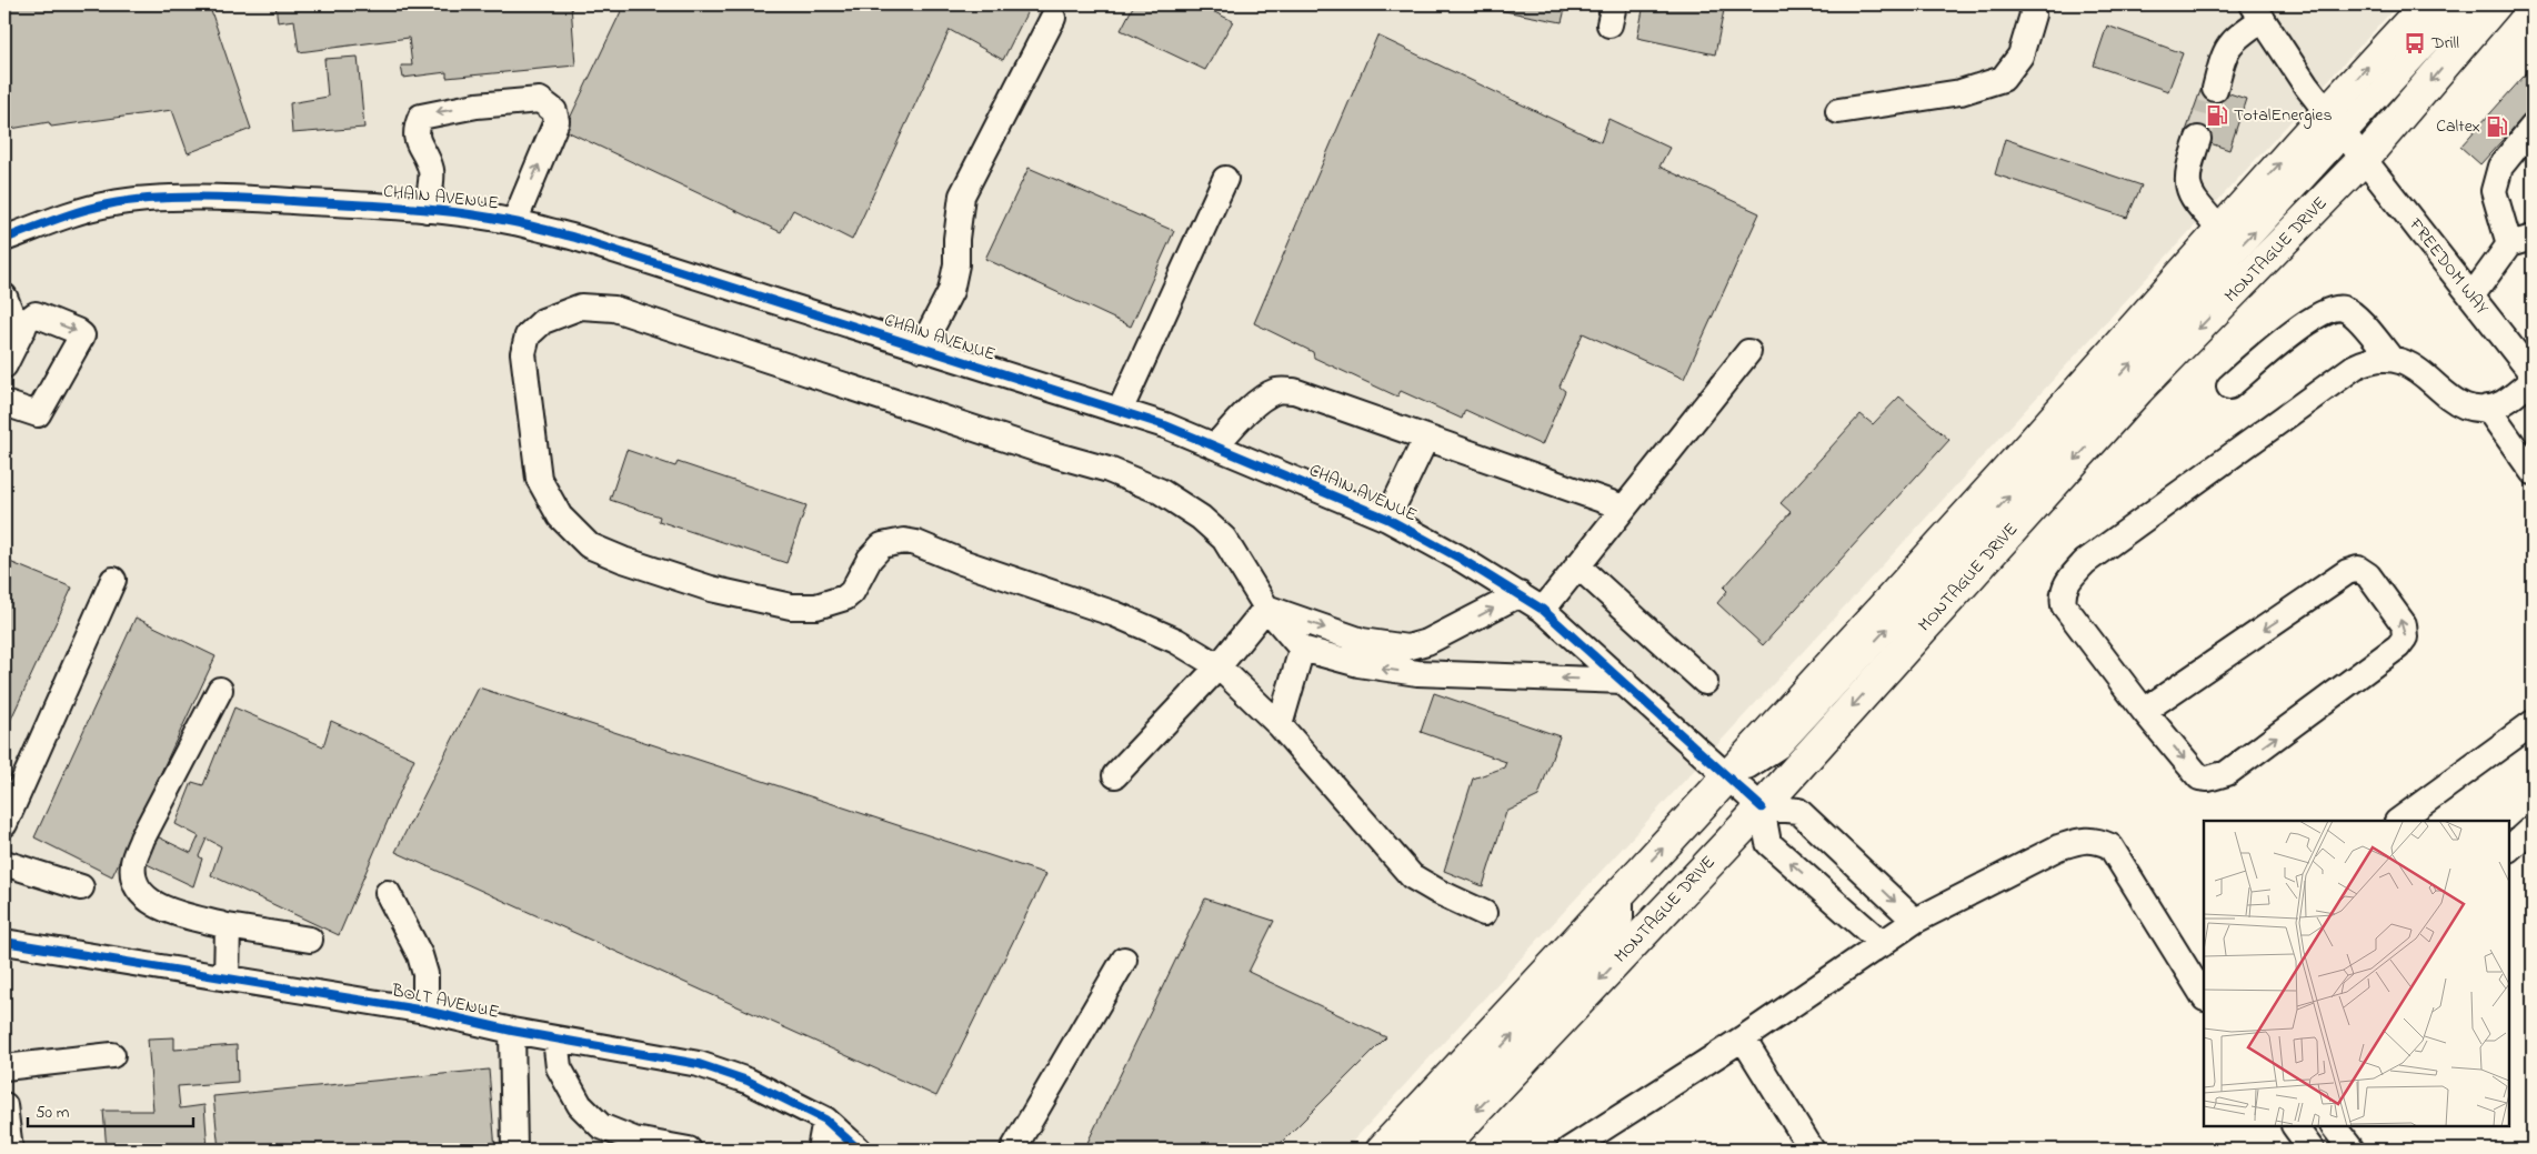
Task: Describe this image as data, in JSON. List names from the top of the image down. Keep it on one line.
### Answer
{"streets":{"main road":["MONTAGUE DRIVE"],"street":["CHAIN AVENUE","FREEDOM WAY","BOLT AVENUE"]},"crossings":[["CHAIN AVENUE","MONTAGUE DRIVE"],["MONTAGUE DRIVE","FREEDOM WAY"]],"places":{"bus stop":["Drill"],"fuel station":["TotalEnergies","Caltex"]},"scale_bar":"50 m"}
